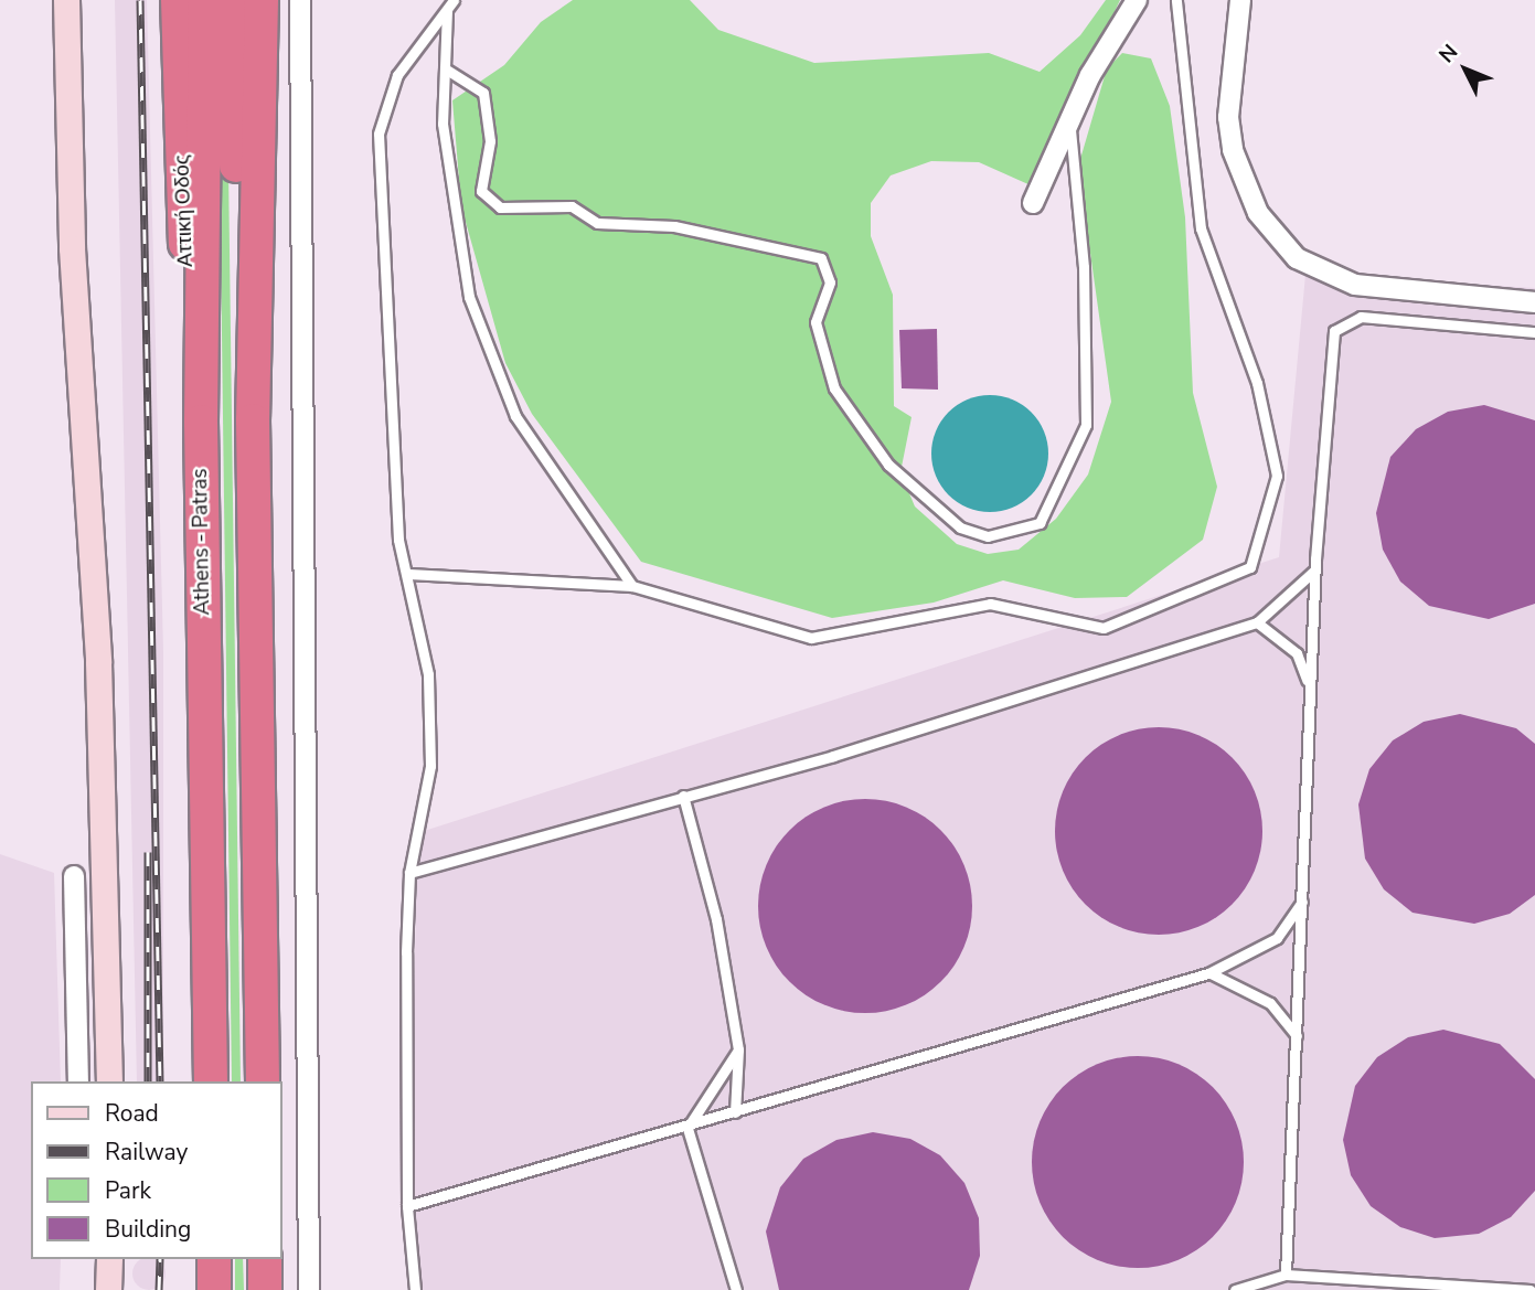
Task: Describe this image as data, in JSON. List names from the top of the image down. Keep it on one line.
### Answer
{"streets":{"highway":["Αττική Οδός","Athens - Patras"]},"crossings":[["Αττική Οδός","Athens - Patras"]],"legend":["Road","Railway","Park","Building"],"north":"top left"}
